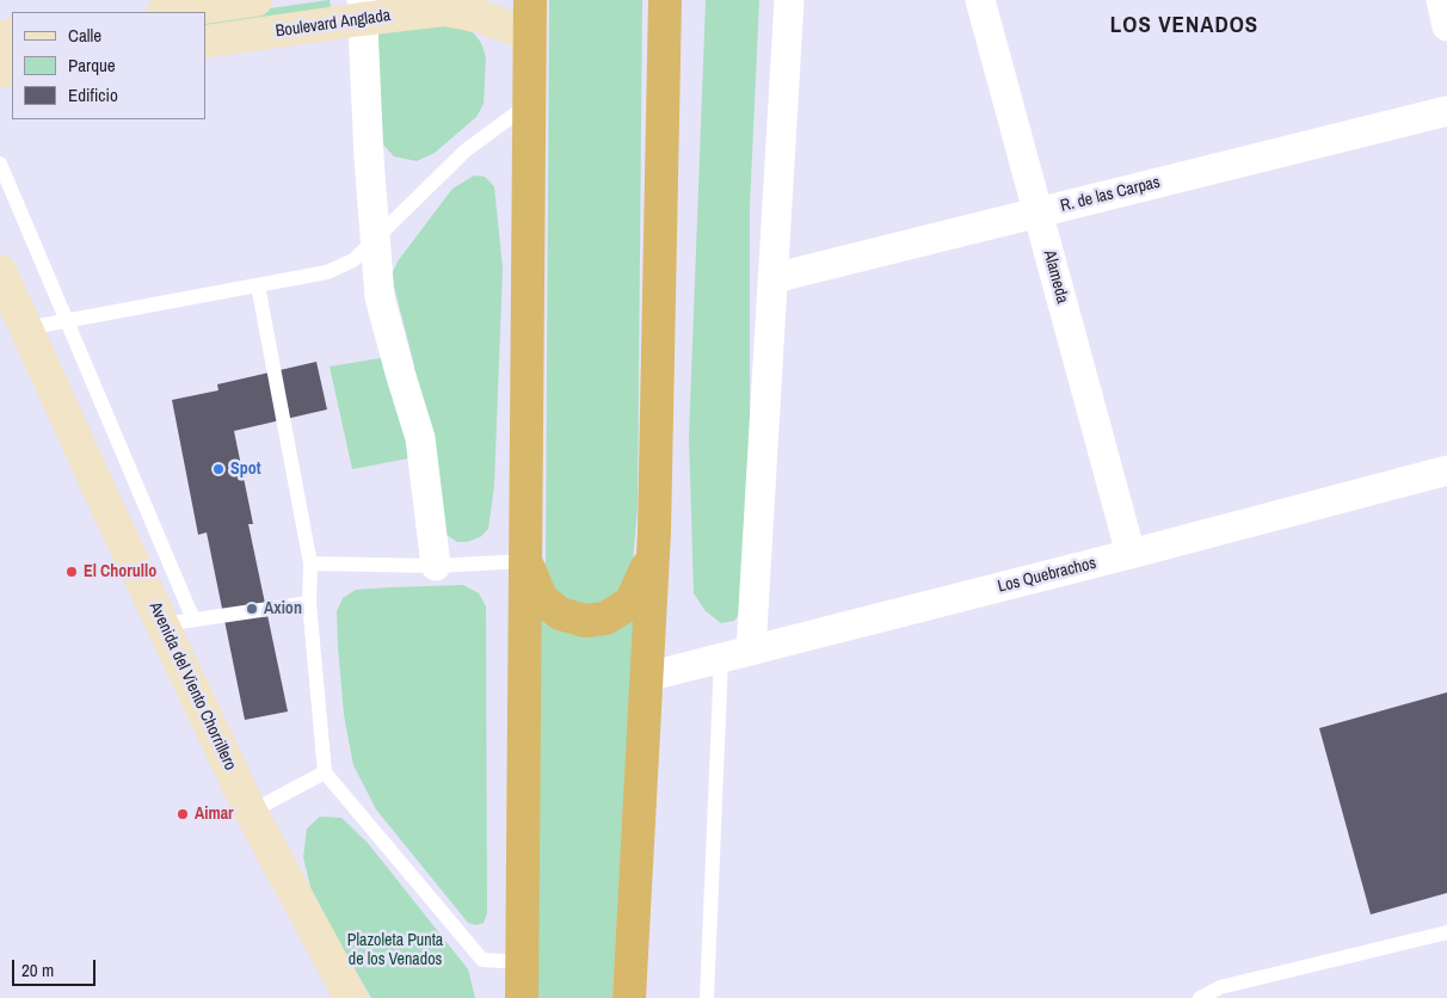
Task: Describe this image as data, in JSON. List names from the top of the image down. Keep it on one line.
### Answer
{"streets":{"main road":["Boulevard Anglada","Avenida del Viento Chorrillero"],"street":["R. de las Carpas","Alameda","Los Quebrachos"]},"crossings":[["R. de las Carpas","Alameda"],["Alameda","Los Quebrachos"]],"districts":["LOS VENADOS"],"parks":["Plazoleta Punta de los Venados"],"places":["Spot","El Chorullo","Axion","Aimar"],"legend":["Calle","Parque","Edificio"],"scale_bar":"20 m"}
